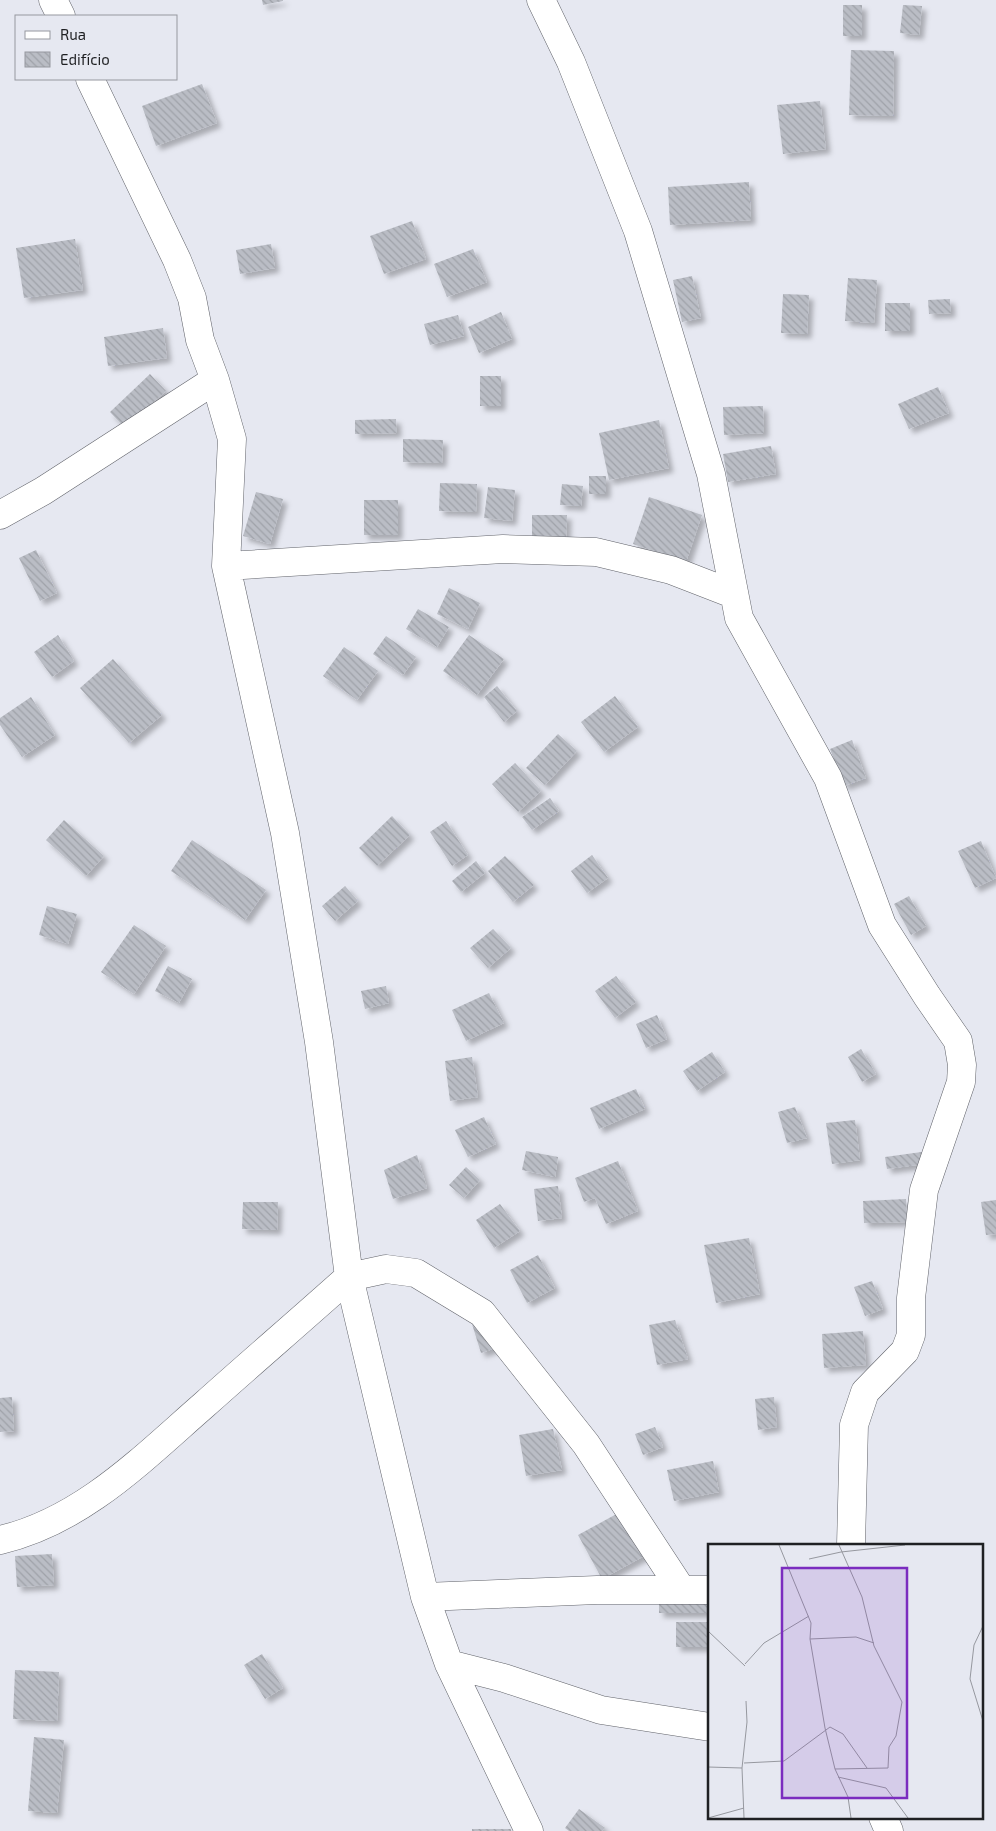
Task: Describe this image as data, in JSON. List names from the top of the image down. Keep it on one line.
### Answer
{"legend":["Rua","Edifício"]}
